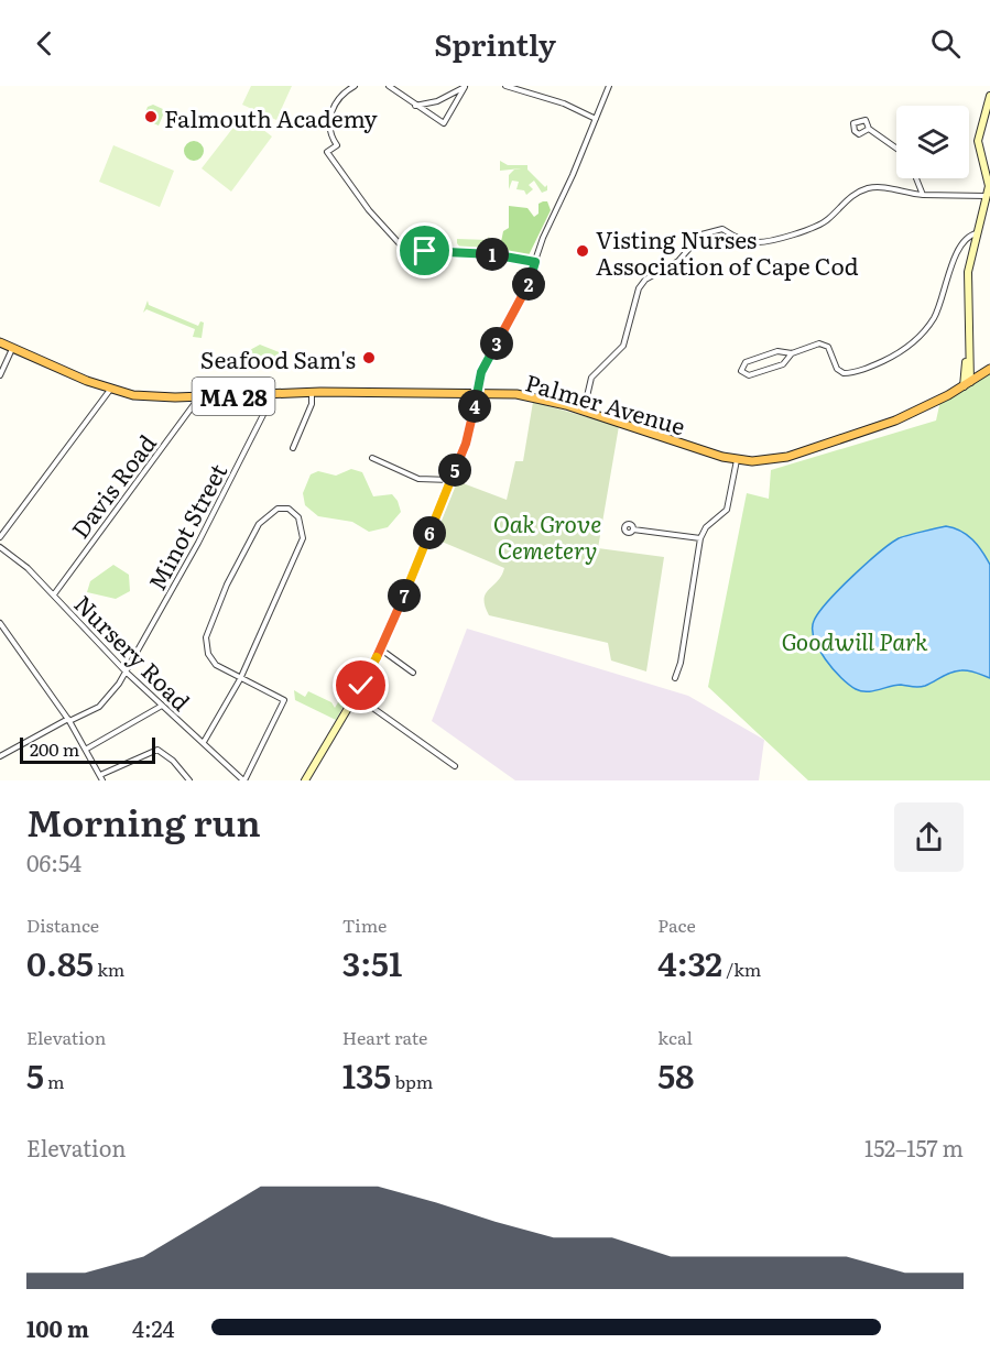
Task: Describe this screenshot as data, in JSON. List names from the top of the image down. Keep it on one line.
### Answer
{"streets":{"highway":["MA 28","Palmer Avenue"],"street":["Davis Road","Minot Street","Nursery Road"]},"crossings":[["MA 28","Palmer Avenue"],["Palmer Avenue","Davis Road"],["Palmer Avenue","Minot Street"],["Davis Road","Nursery Road"],["Minot Street","Nursery Road"]],"parks":["Oak Grove Cemetery","Goodwill Park"],"places":["Falmouth Academy","Visting Nurses Association of Cape Cod","Seafood Sam's"],"scale_bar":"200 m","page":{"header":"Sprintly","pins":["1","2","3","4","5","6","7"],"scale":"200 m","heading":["Morning run","06:54"],"stats":[["Distance","0.85 km"],["Time","3:51"],["Pace","4:32 /km"],["Elevation","5 m"],["Heart rate","135 bpm"],["kcal","58"]],"chart":["Elevation","152–157 m"],"list":[{"name":"100 m","note":"4:24"}]}}
